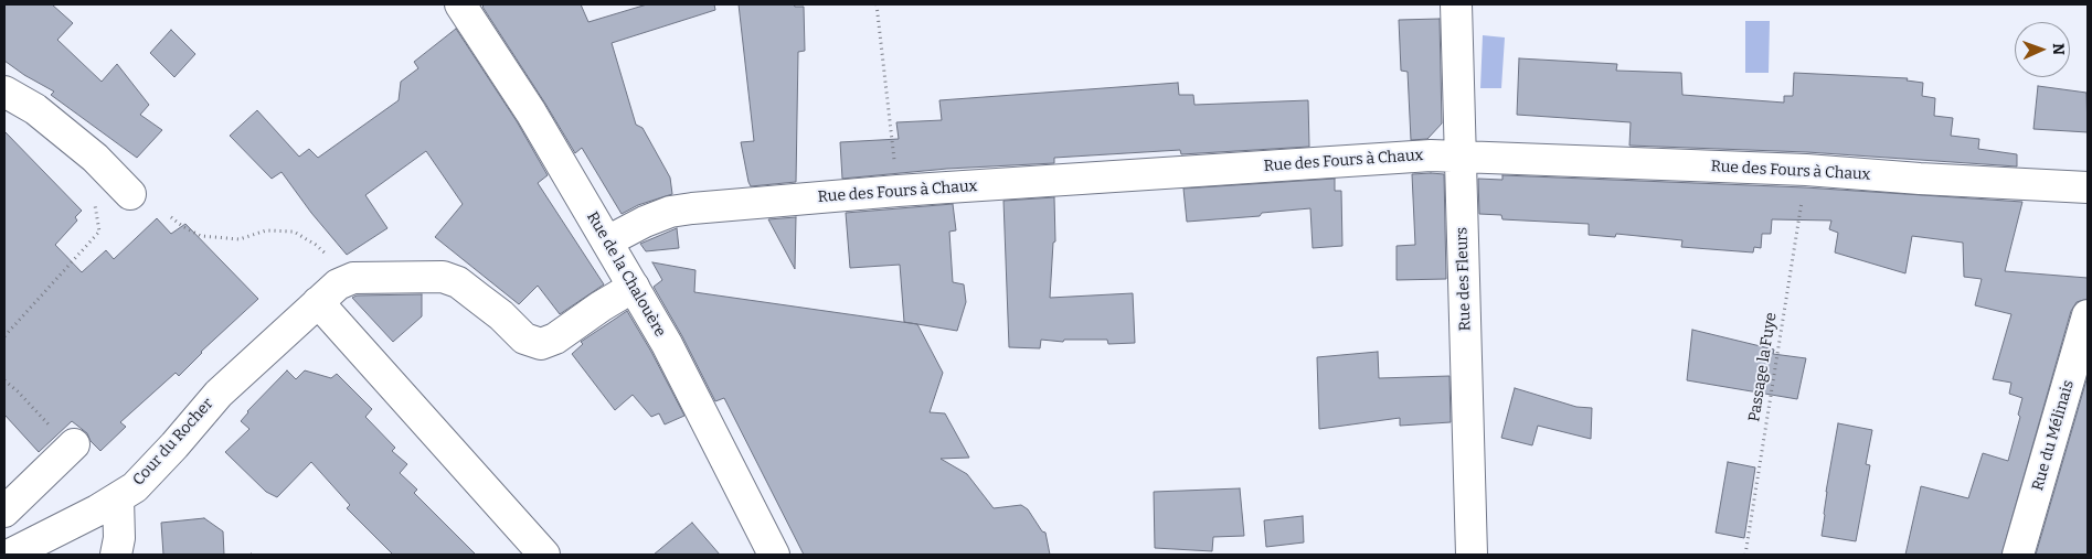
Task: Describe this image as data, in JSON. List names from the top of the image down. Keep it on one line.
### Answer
{"streets":{"street":["Rue des Fours à Chaux","Rue de la Chalouère","Rue des Fleurs","Rue du Mélinais","Cour du Rocher"],"path":["Passage la Fuye"]},"crossings":[["Rue des Fours à Chaux","Rue de la Chalouère"],["Rue des Fours à Chaux","Rue des Fleurs"],["Rue de la Chalouère","Cour du Rocher"]],"north":"right"}
